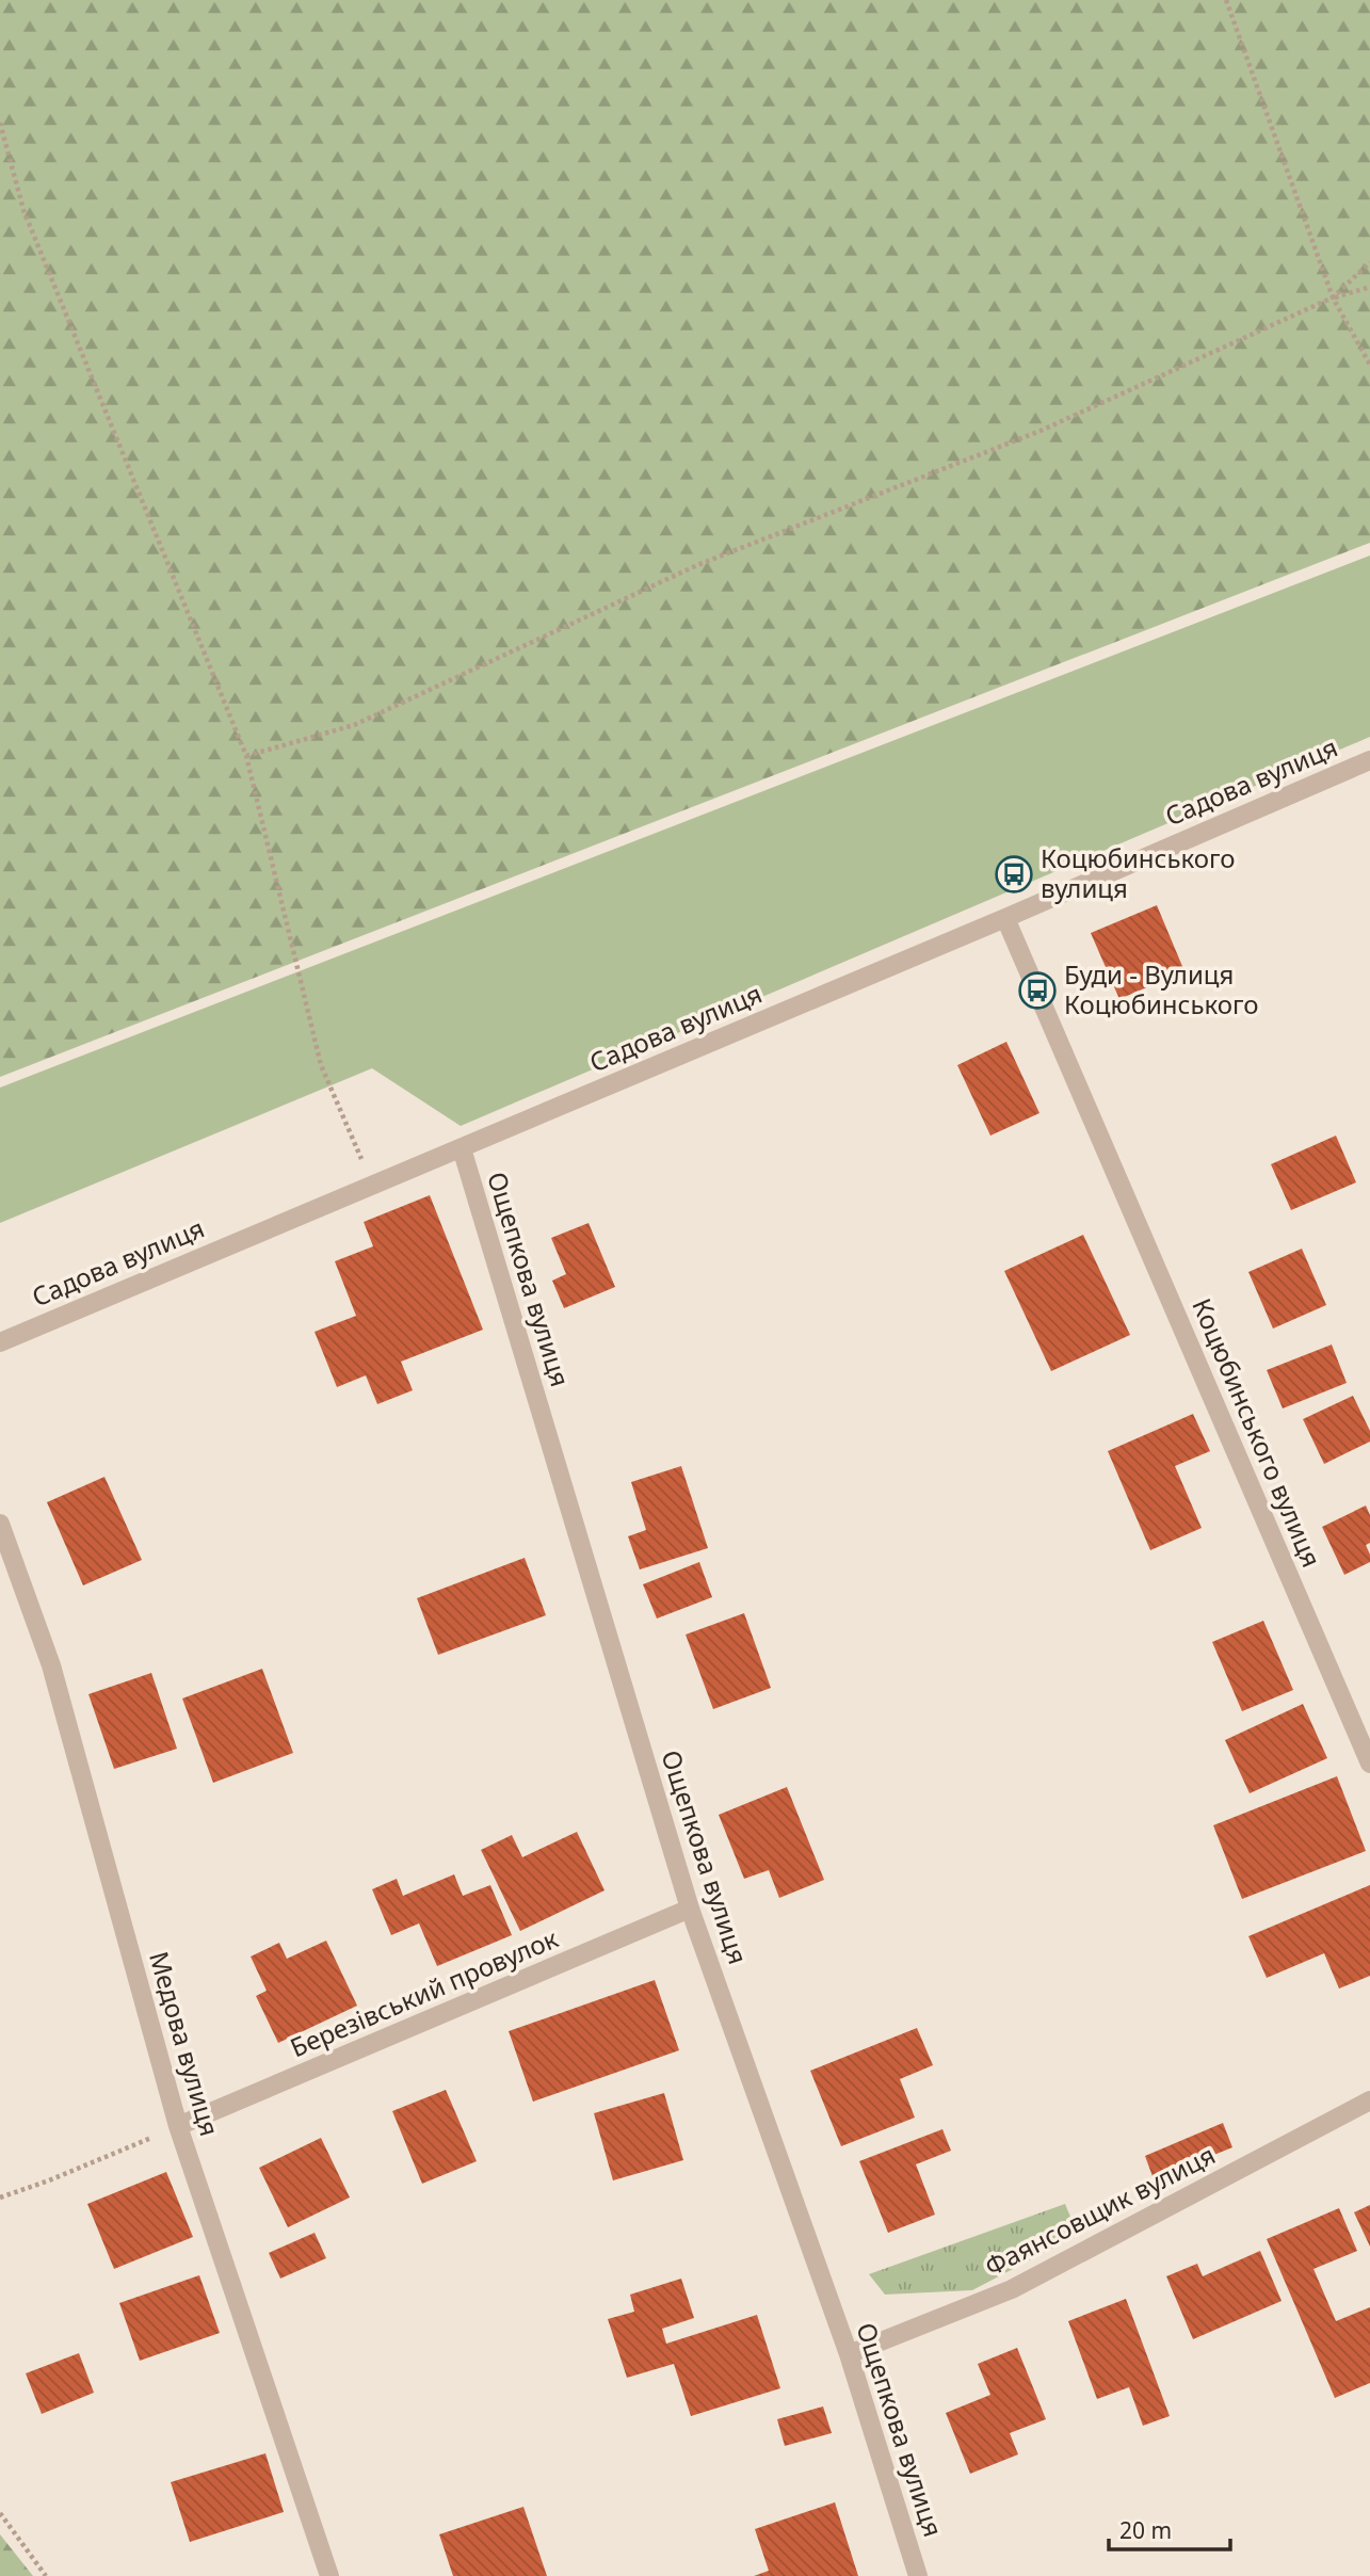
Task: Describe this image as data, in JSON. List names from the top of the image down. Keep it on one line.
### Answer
{"streets":{"street":["Садова вулиця","Ощепкова вулиця","Коцюбинського вулиця","Березівський провулок","Медова вулиця","Фаянсовщик вулиця"]},"crossings":[["Садова вулиця","Ощепкова вулиця"],["Садова вулиця","Коцюбинського вулиця"],["Ощепкова вулиця","Березівський провулок"],["Ощепкова вулиця","Фаянсовщик вулиця"],["Березівський провулок","Медова вулиця"]],"places":{"bus stop":["Коцюбинського вулиця","Буди - Вулиця Коцюбинського"]},"scale_bar":"20 m"}
